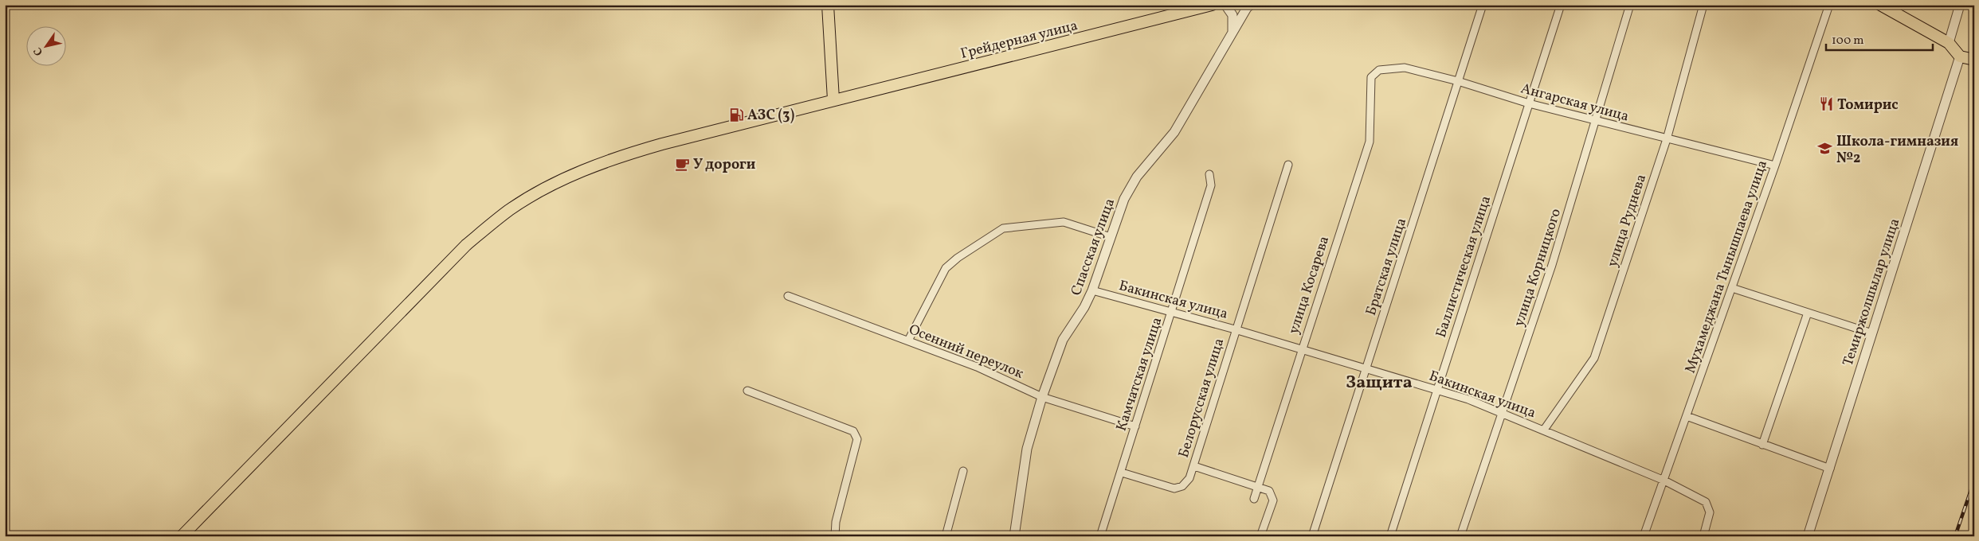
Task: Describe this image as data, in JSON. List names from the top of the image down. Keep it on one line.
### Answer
{"streets":{"main road":["Грейдерная улица"],"street":["Ангарская улица","улица Руднева","Спасская улица","Братская улица","Баллистическая улица","Мухамеджана Тынышпаева улица","улица Корницкого","улица Косарева","Темиржолшылар улица","Бакинская улица","Осенний переулок","Камчатская улица","Белорусская улица"]},"crossings":[["Ангарская улица","улица Руднева"],["Ангарская улица","Братская улица"],["Ангарская улица","Баллистическая улица"],["Ангарская улица","Мухамеджана Тынышпаева улица"],["Ангарская улица","улица Корницкого"],["Ангарская улица","улица Косарева"],["улица Руднева","Бакинская улица"],["Спасская улица","Бакинская улица"],["Спасская улица","Осенний переулок"],["Братская улица","Бакинская улица"],["Баллистическая улица","Бакинская улица"],["Мухамеджана Тынышпаева улица","Бакинская улица"],["улица Корницкого","Бакинская улица"],["улица Косарева","Бакинская улица"],["Бакинская улица","Камчатская улица"],["Бакинская улица","Белорусская улица"],["Осенний переулок","Камчатская улица"],["Камчатская улица","Белорусская улица"]],"districts":["Защита"],"places":{"restaurant":["Томирис"],"fuel station":["АЗС (3)"],"school or university":["Школа-гимназия №2"],"cafe":["У дороги"]},"scale_bar":"100 m","north":"bottom left"}
